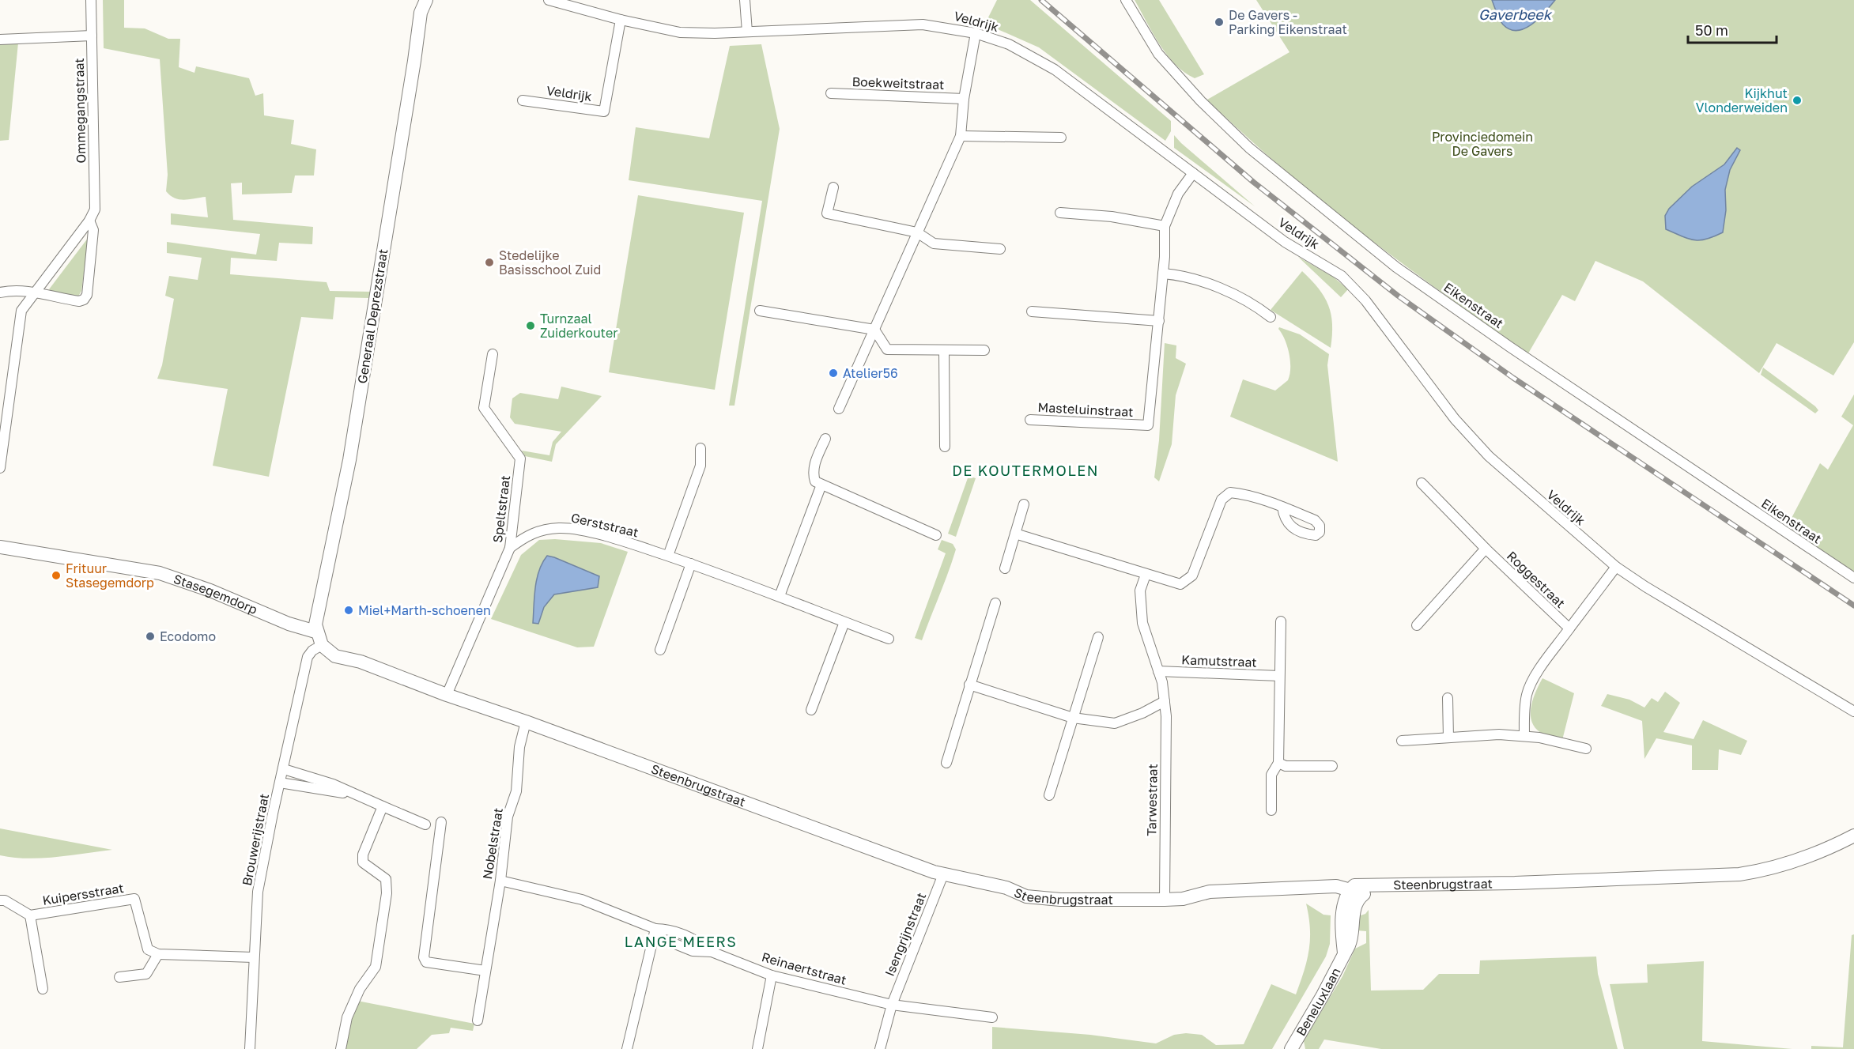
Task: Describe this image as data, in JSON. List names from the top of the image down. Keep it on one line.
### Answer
{"streets":{"street":["Veldrijk","Boekweitstraat","Ommegangstraat","Eikenstraat","Generaal Deprezstraat","Masteluinstraat","Speltstraat","Gerststraat","Roggestraat","Stasegemdorp","Kamutstraat","Steenbrugstraat","Tarwestraat","Brouwerijstraat","Nobelstraat","Kuipersstraat","Isengrijnstraat","Reinaertstraat","Beneluxlaan"]},"crossings":[["Veldrijk","Masteluinstraat"],["Veldrijk","Roggestraat"],["Generaal Deprezstraat","Stasegemdorp"],["Speltstraat","Gerststraat"],["Speltstraat","Steenbrugstraat"],["Kamutstraat","Tarwestraat"],["Steenbrugstraat","Tarwestraat"],["Steenbrugstraat","Brouwerijstraat"],["Steenbrugstraat","Nobelstraat"],["Steenbrugstraat","Isengrijnstraat"],["Steenbrugstraat","Beneluxlaan"],["Nobelstraat","Reinaertstraat"],["Isengrijnstraat","Reinaertstraat"]],"districts":["DE KOUTERMOLEN","LANGE MEERS"],"water":["Gaverbeek"],"parks":["Provinciedomein De Gavers"],"places":["De Gavers - Parking Eikenstraat","Kijkhut Vlonderweiden","Stedelijke Basisschool Zuid","Turnzaal Zuiderkouter","Atelier56","Frituur Stasegemdorp","Miel+Marth-schoenen","Ecodomo"],"scale_bar":"50 m"}
